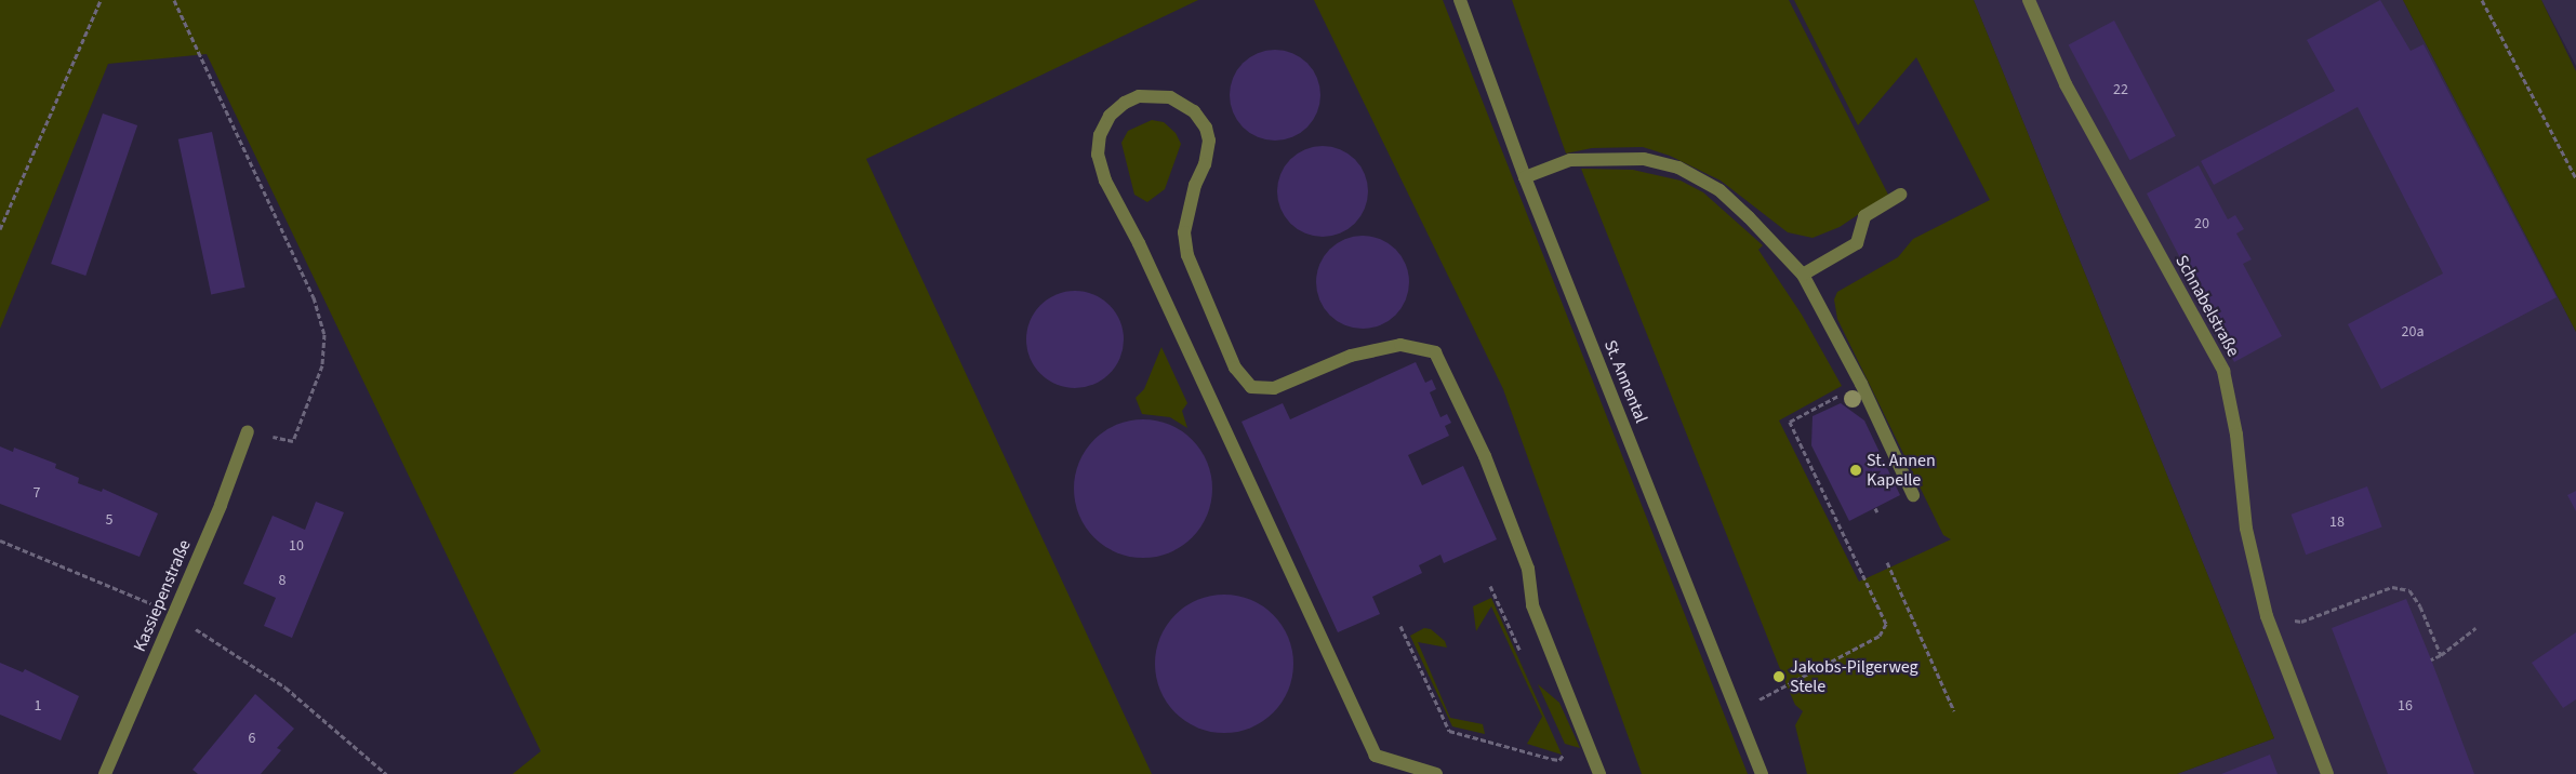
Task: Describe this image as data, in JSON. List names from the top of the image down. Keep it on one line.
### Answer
{"streets":{"street":["Schnabelstraße","St. Annental","Kassiepenstraße"]},"places":["St. Annen Kapelle","Jakobs-Pilgerweg Stele"],"house_numbers":["22","20","20a","7","5","18","10","8","1","16","6"]}
